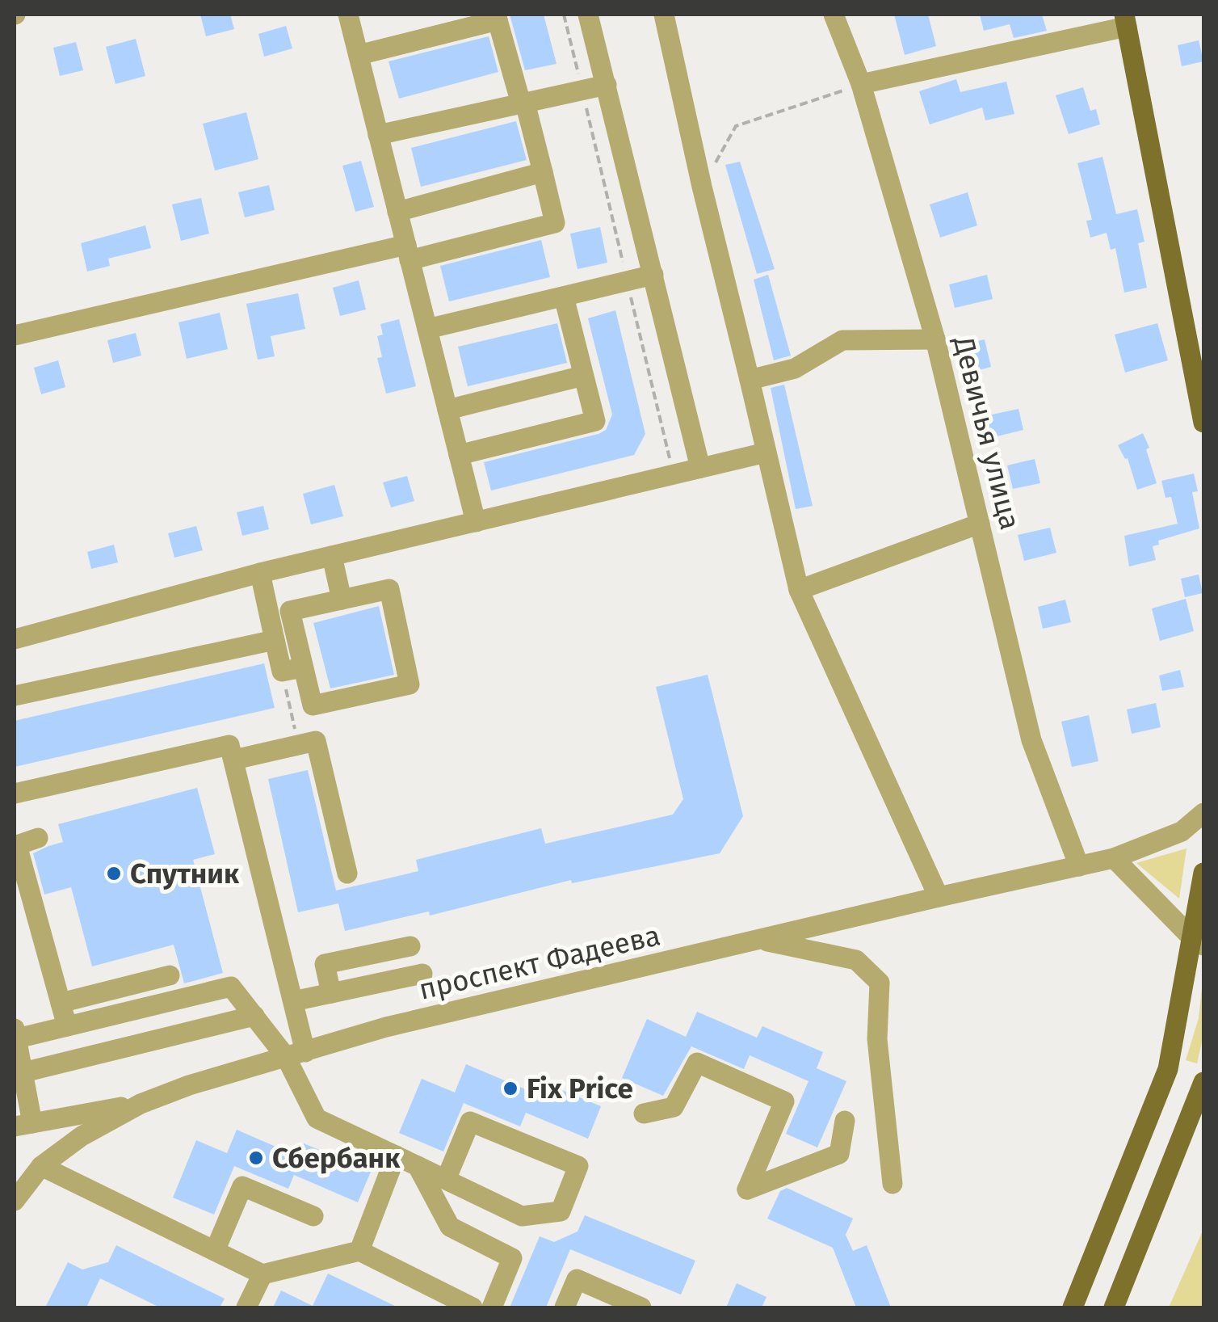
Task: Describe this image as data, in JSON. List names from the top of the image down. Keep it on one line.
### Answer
{"streets":{"street":["Девичья улица","проспект Фадеева"]},"crossings":[["Девичья улица","проспект Фадеева"]],"places":["Спутник","Fix Price","Сбербанк"]}
